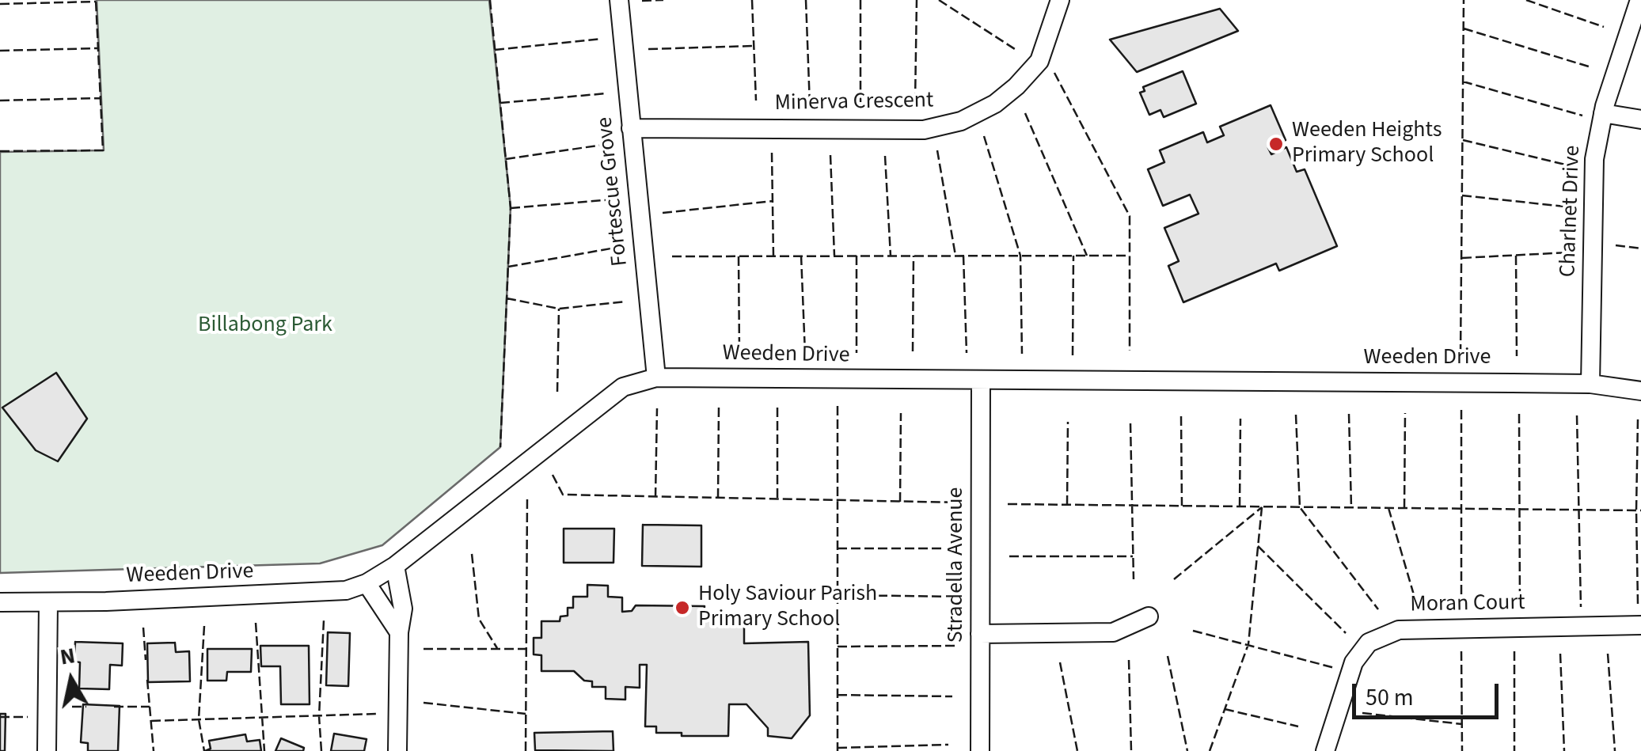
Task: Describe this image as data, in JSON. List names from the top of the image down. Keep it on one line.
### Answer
{"streets":{"street":["Minerva Crescent","Fortescue Grove","Charlnet Drive","Weeden Drive","Stradella Avenue","Moran Court"]},"crossings":[["Minerva Crescent","Fortescue Grove"],["Fortescue Grove","Weeden Drive"],["Charlnet Drive","Weeden Drive"],["Weeden Drive","Stradella Avenue"]],"parks":["Billabong Park"],"places":["Weeden Heights Primary School","Holy Saviour Parish Primary School"],"scale_bar":"50 m","north":"top"}
